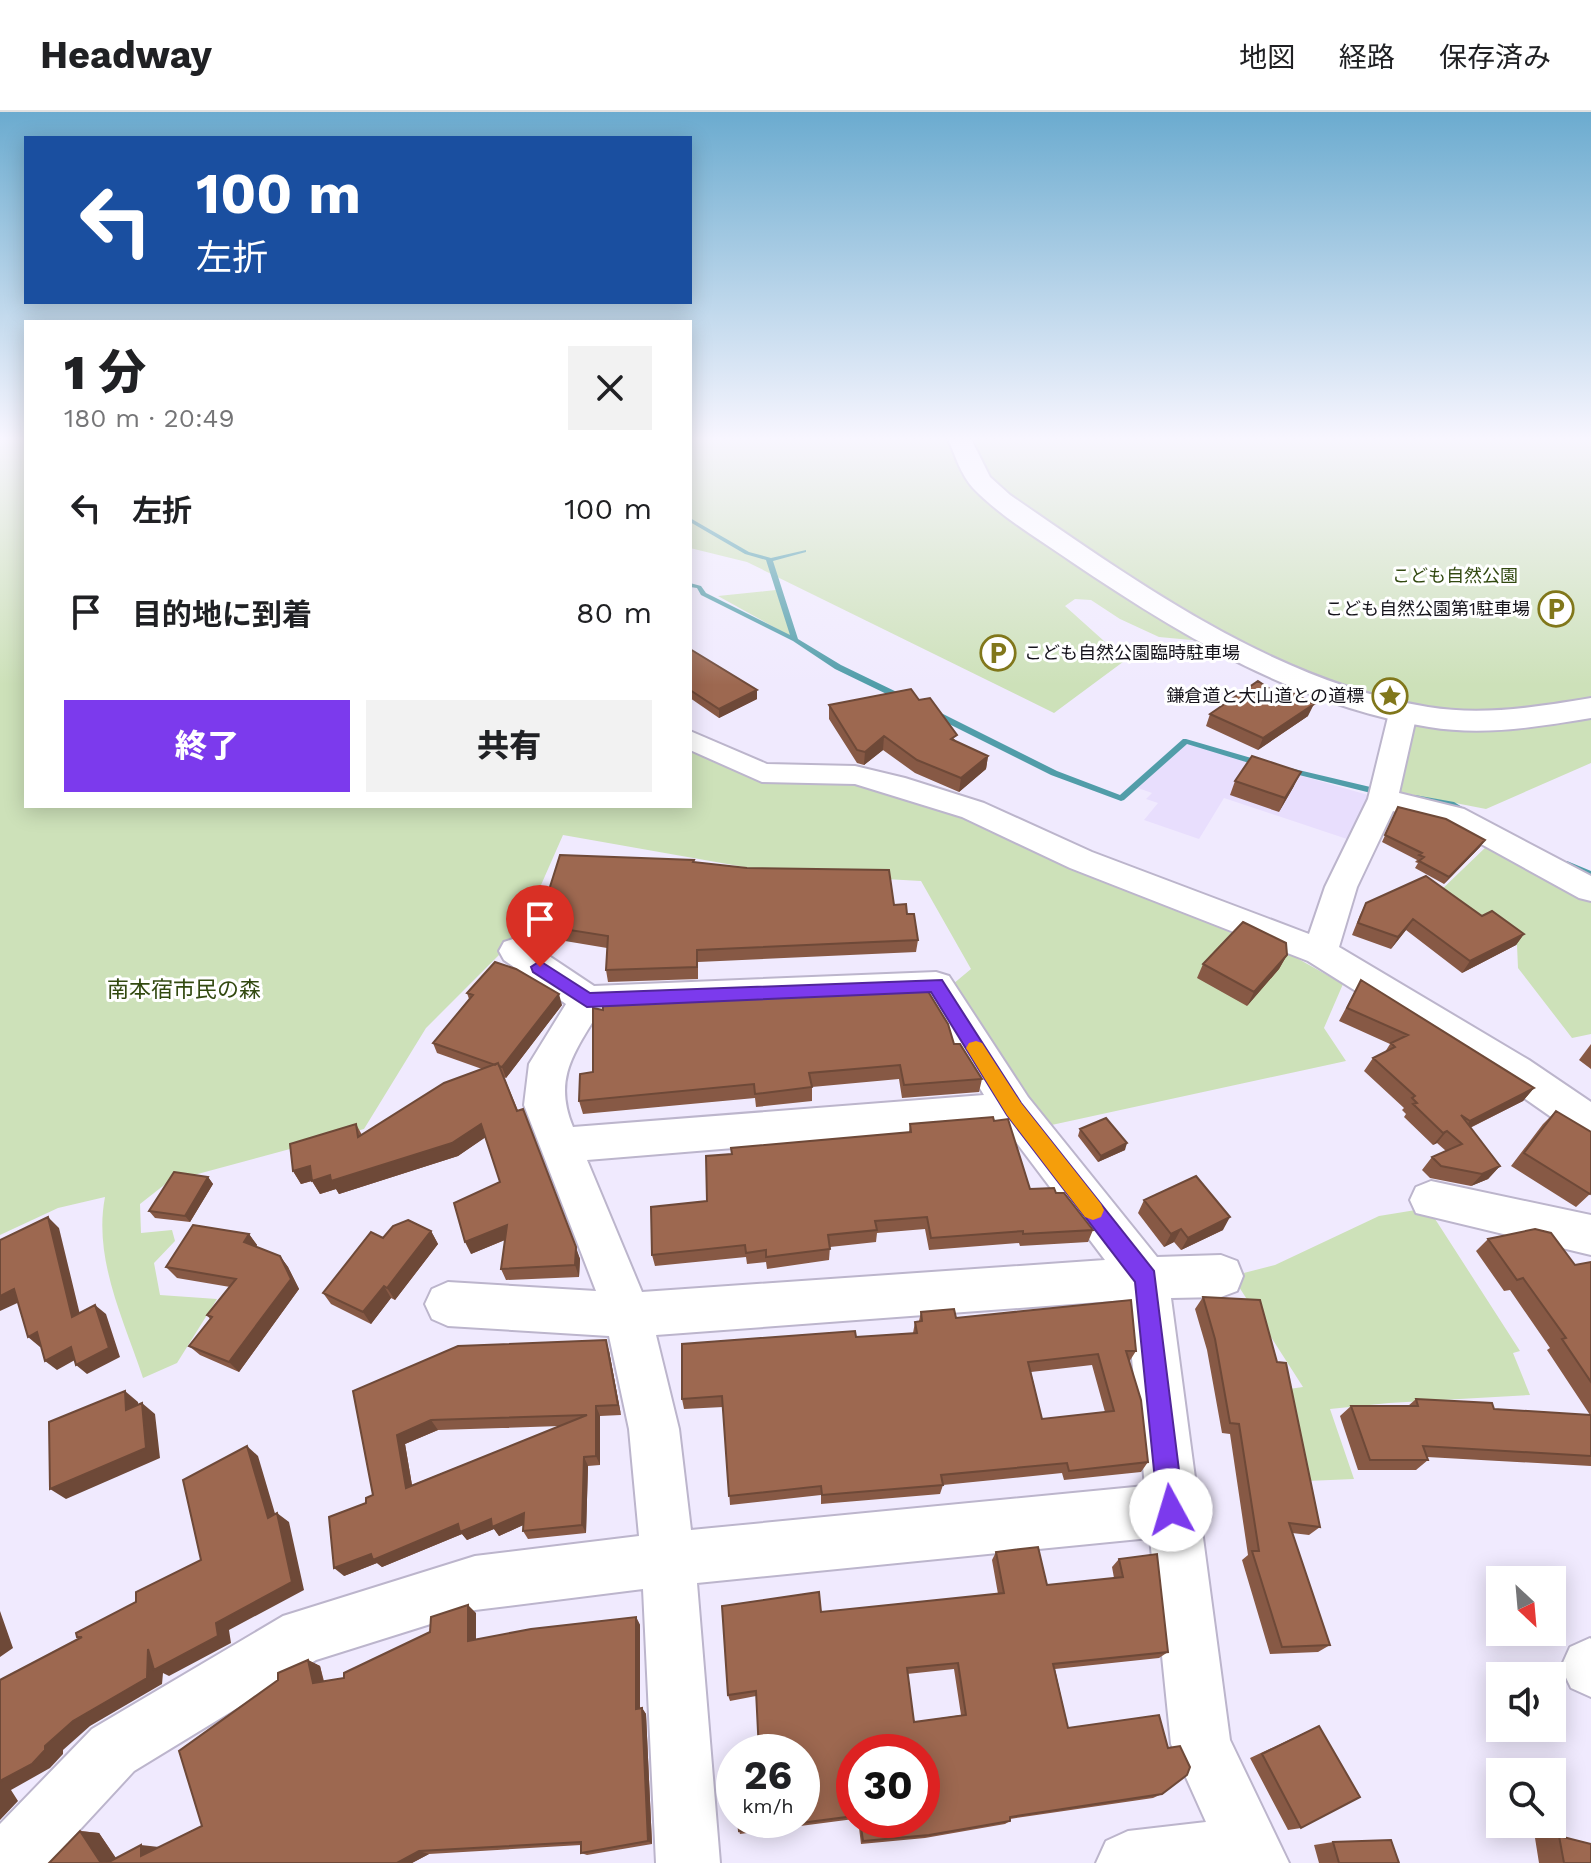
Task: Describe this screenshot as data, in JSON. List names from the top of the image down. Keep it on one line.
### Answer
{"parks":["こども自然公園","南本宿市民の森"],"places":{"parking":["こども自然公園第1駐車場","こども自然公園臨時駐車場"],"place":["鎌倉道と大山道との道標"]},"north":"bottom right","page":{"header":"Headway","nav":["地図","経路","保存済み"],"turn":["100 m","左折"],"heading":["1 分","180 m · 20:49"],"list":[{"name":"左折","value":"100 m"},{"name":"目的地に到着","value":"80 m"}],"buttons":["終了","共有"],"speed":"26 km/h","limit":"30"}}
